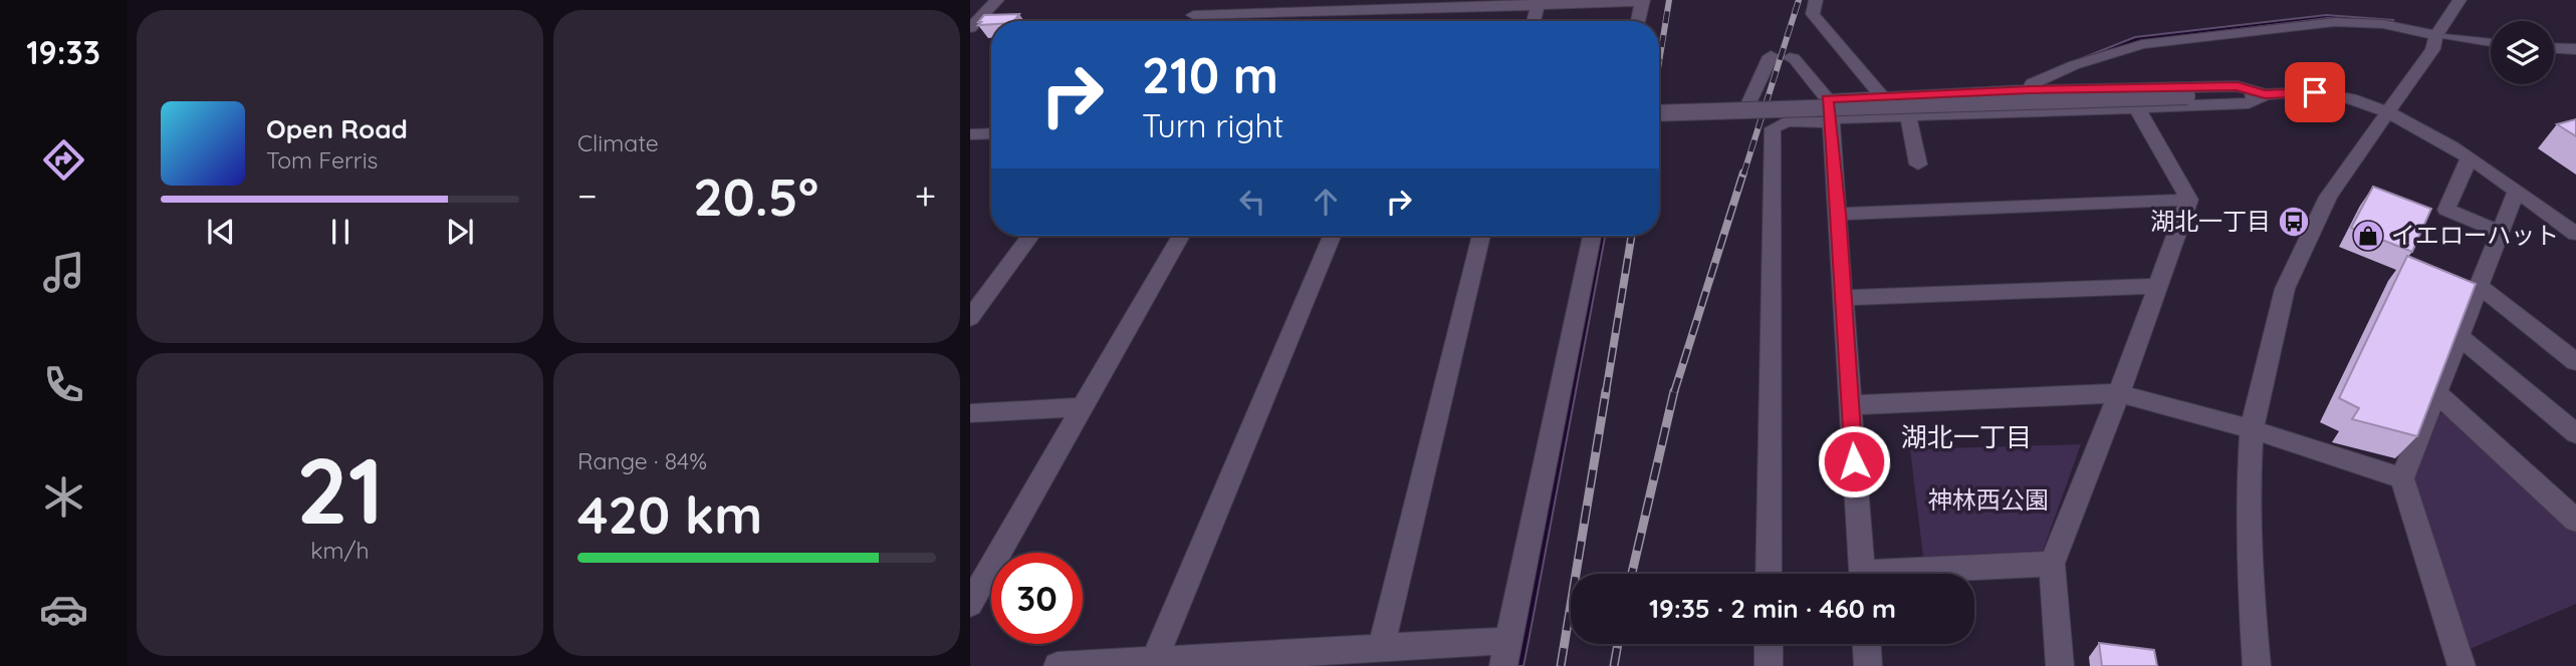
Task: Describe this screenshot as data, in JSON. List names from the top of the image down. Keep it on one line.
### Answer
{"districts":["湖北一丁目"],"parks":["神林西公園"],"places":{"bus stop":["湖北一丁目"],"shop":["イエローハット"]},"page":{"tabs":"19:33","tile":["Climate",["21","km/h"],["Range · 84%","420 km"]],"turn":["210 m","Turn right"],"song":["Open Road","Tom Ferris"],"heat":["−","20.5°","+"],"limit":"30","trip":"19:35 · 2 min · 460 m"}}
